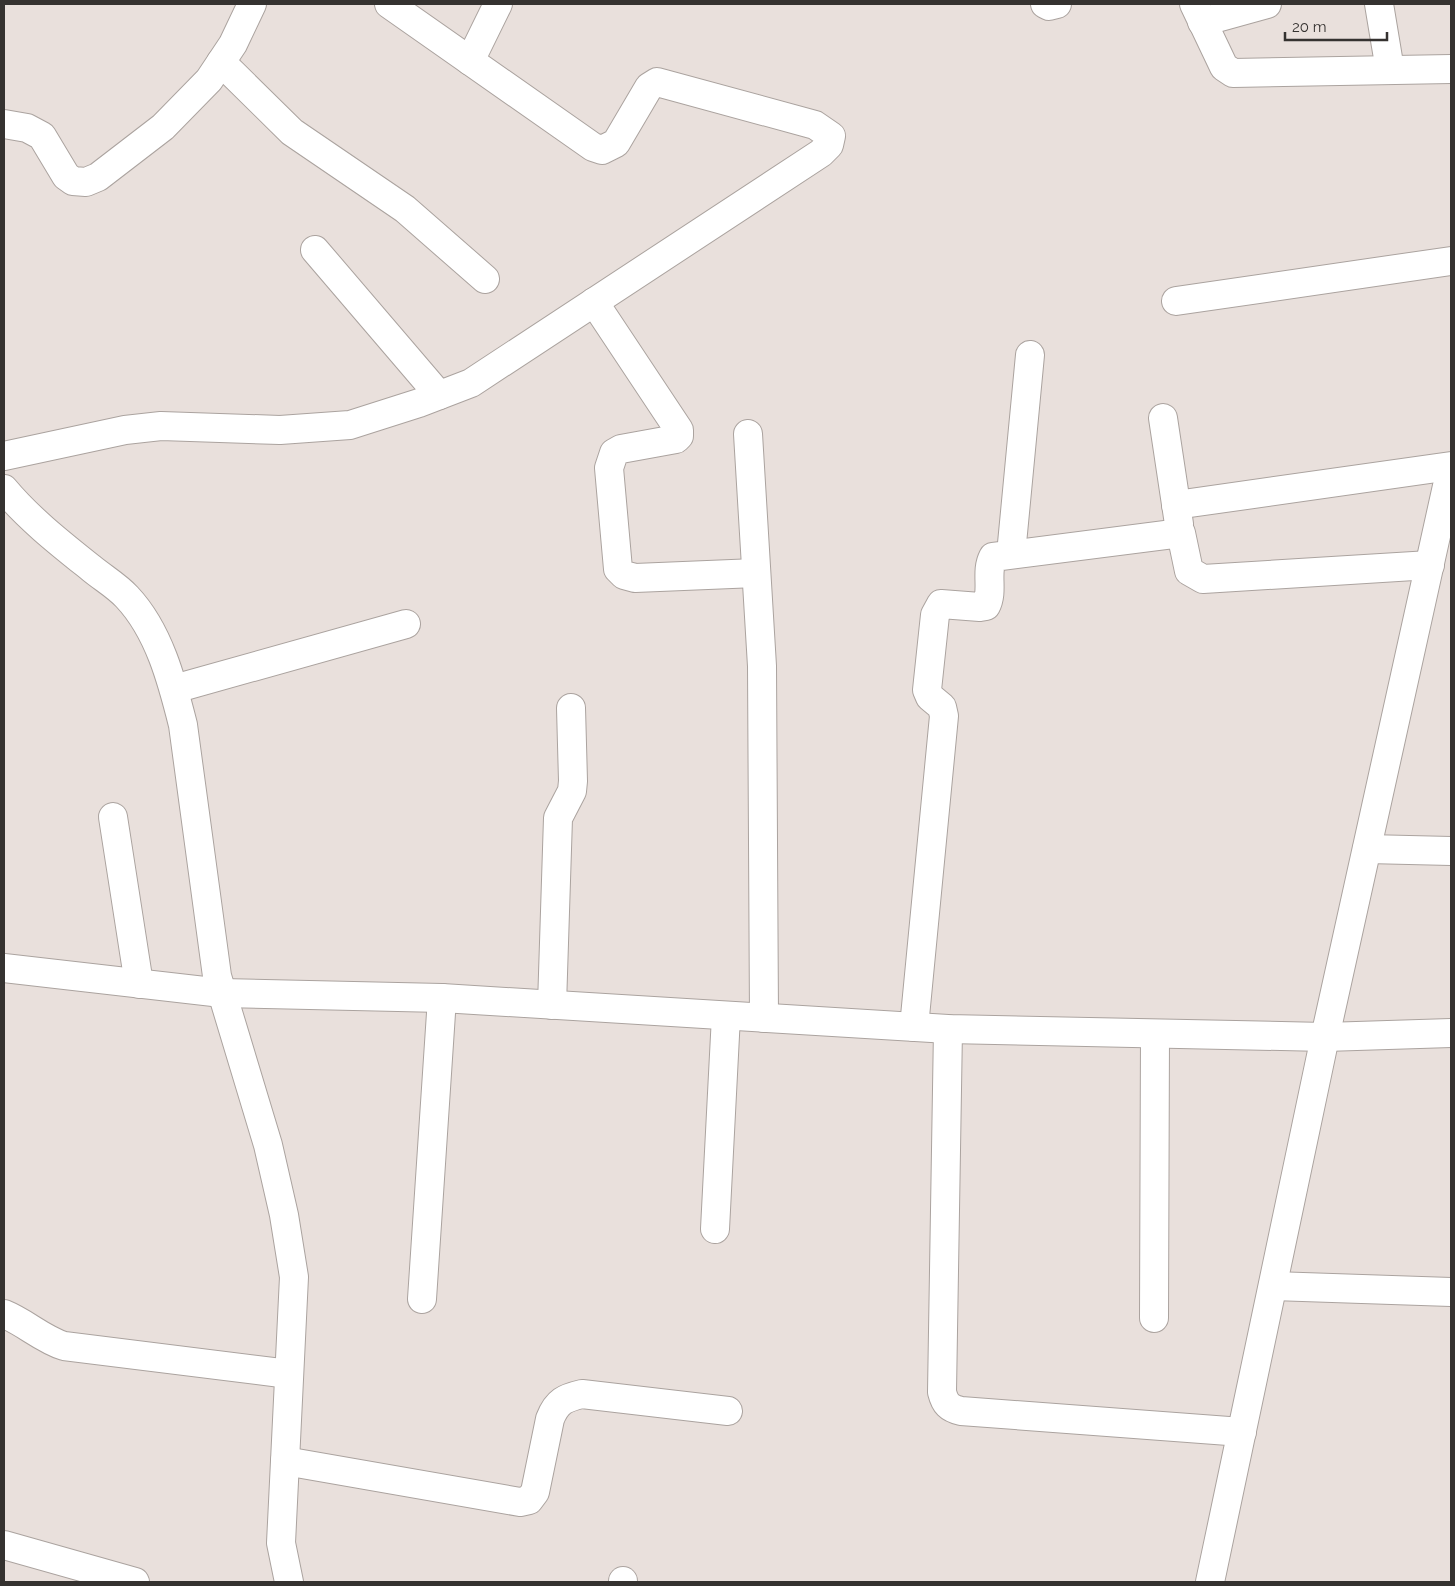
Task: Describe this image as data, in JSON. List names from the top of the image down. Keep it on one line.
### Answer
{"scale_bar":"20 m"}
